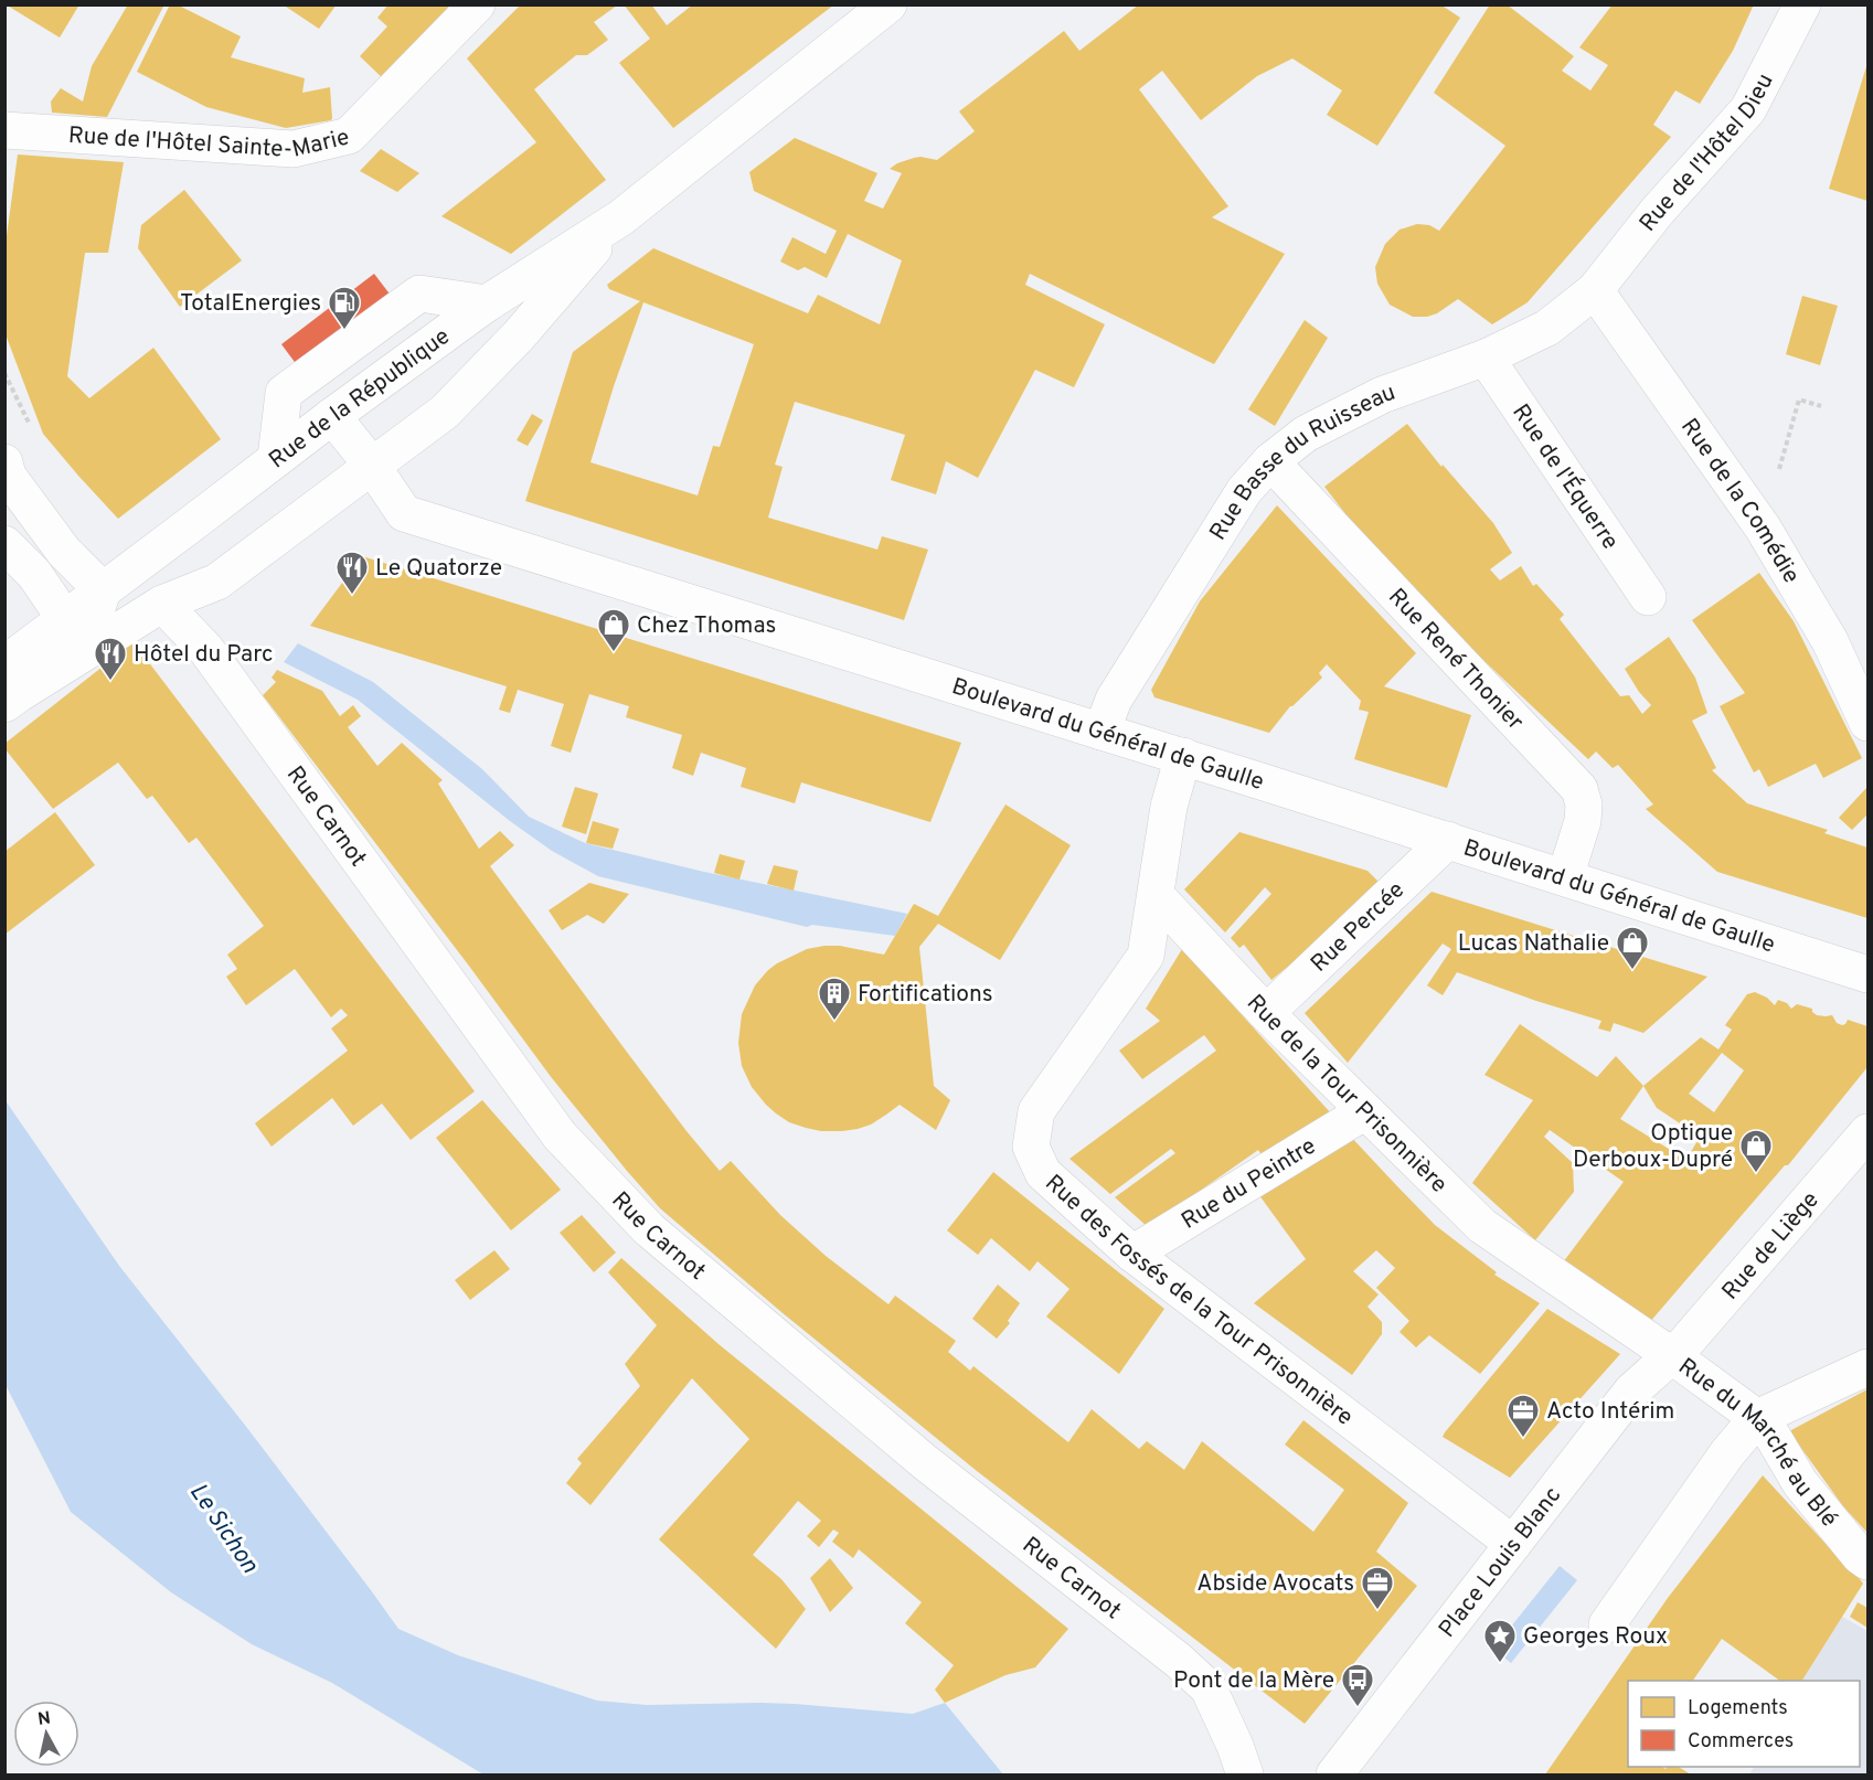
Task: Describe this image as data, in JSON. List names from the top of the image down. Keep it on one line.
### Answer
{"streets":{"street":["Rue de l'Hôtel Sainte-Marie","Rue de l'Hôtel Dieu","Rue de la République","Rue Basse du Ruisseau","Rue de l'Équerre","Rue de la Comédie","Rue René Thonier","Boulevard du Général de Gaulle","Rue Carnot","Rue Percée","Rue de la Tour Prisonnière","Rue du Peintre","Rue de Liège","Rue des Fossés de la Tour Prisonnière","Rue du Marché au Blé","Place Louis Blanc"]},"crossings":[["Rue de l'Hôtel Dieu","Rue Basse du Ruisseau"],["Rue de l'Hôtel Dieu","Rue de la Comédie"],["Rue de la République","Boulevard du Général de Gaulle"],["Rue de la République","Rue Carnot"],["Rue Basse du Ruisseau","Rue de l'Équerre"],["Rue Basse du Ruisseau","Rue de la Comédie"],["Rue Basse du Ruisseau","Rue René Thonier"],["Rue Basse du Ruisseau","Boulevard du Général de Gaulle"],["Rue René Thonier","Boulevard du Général de Gaulle"],["Boulevard du Général de Gaulle","Rue Percée"],["Rue Percée","Rue de la Tour Prisonnière"],["Rue de la Tour Prisonnière","Rue du Peintre"],["Rue de la Tour Prisonnière","Rue de Liège"],["Rue de la Tour Prisonnière","Rue des Fossés de la Tour Prisonnière"],["Rue de la Tour Prisonnière","Rue du Marché au Blé"],["Rue de la Tour Prisonnière","Place Louis Blanc"],["Rue du Peintre","Rue des Fossés de la Tour Prisonnière"],["Rue de Liège","Rue du Marché au Blé"],["Rue de Liège","Place Louis Blanc"],["Rue des Fossés de la Tour Prisonnière","Place Louis Blanc"],["Rue du Marché au Blé","Place Louis Blanc"]],"water":["Le Sichon"],"places":{"fuel station":["TotalEnergies"],"restaurant":["Le Quatorze","Hôtel du Parc"],"shop":["Chez Thomas","Lucas Nathalie","Optique Derboux-Dupré"],"building":["Fortifications"],"office":["Acto Intérim","Abside Avocats"],"place":["Georges Roux"],"bus stop":["Pont de la Mère"]},"legend":["Logements","Commerces"],"north":"top"}
